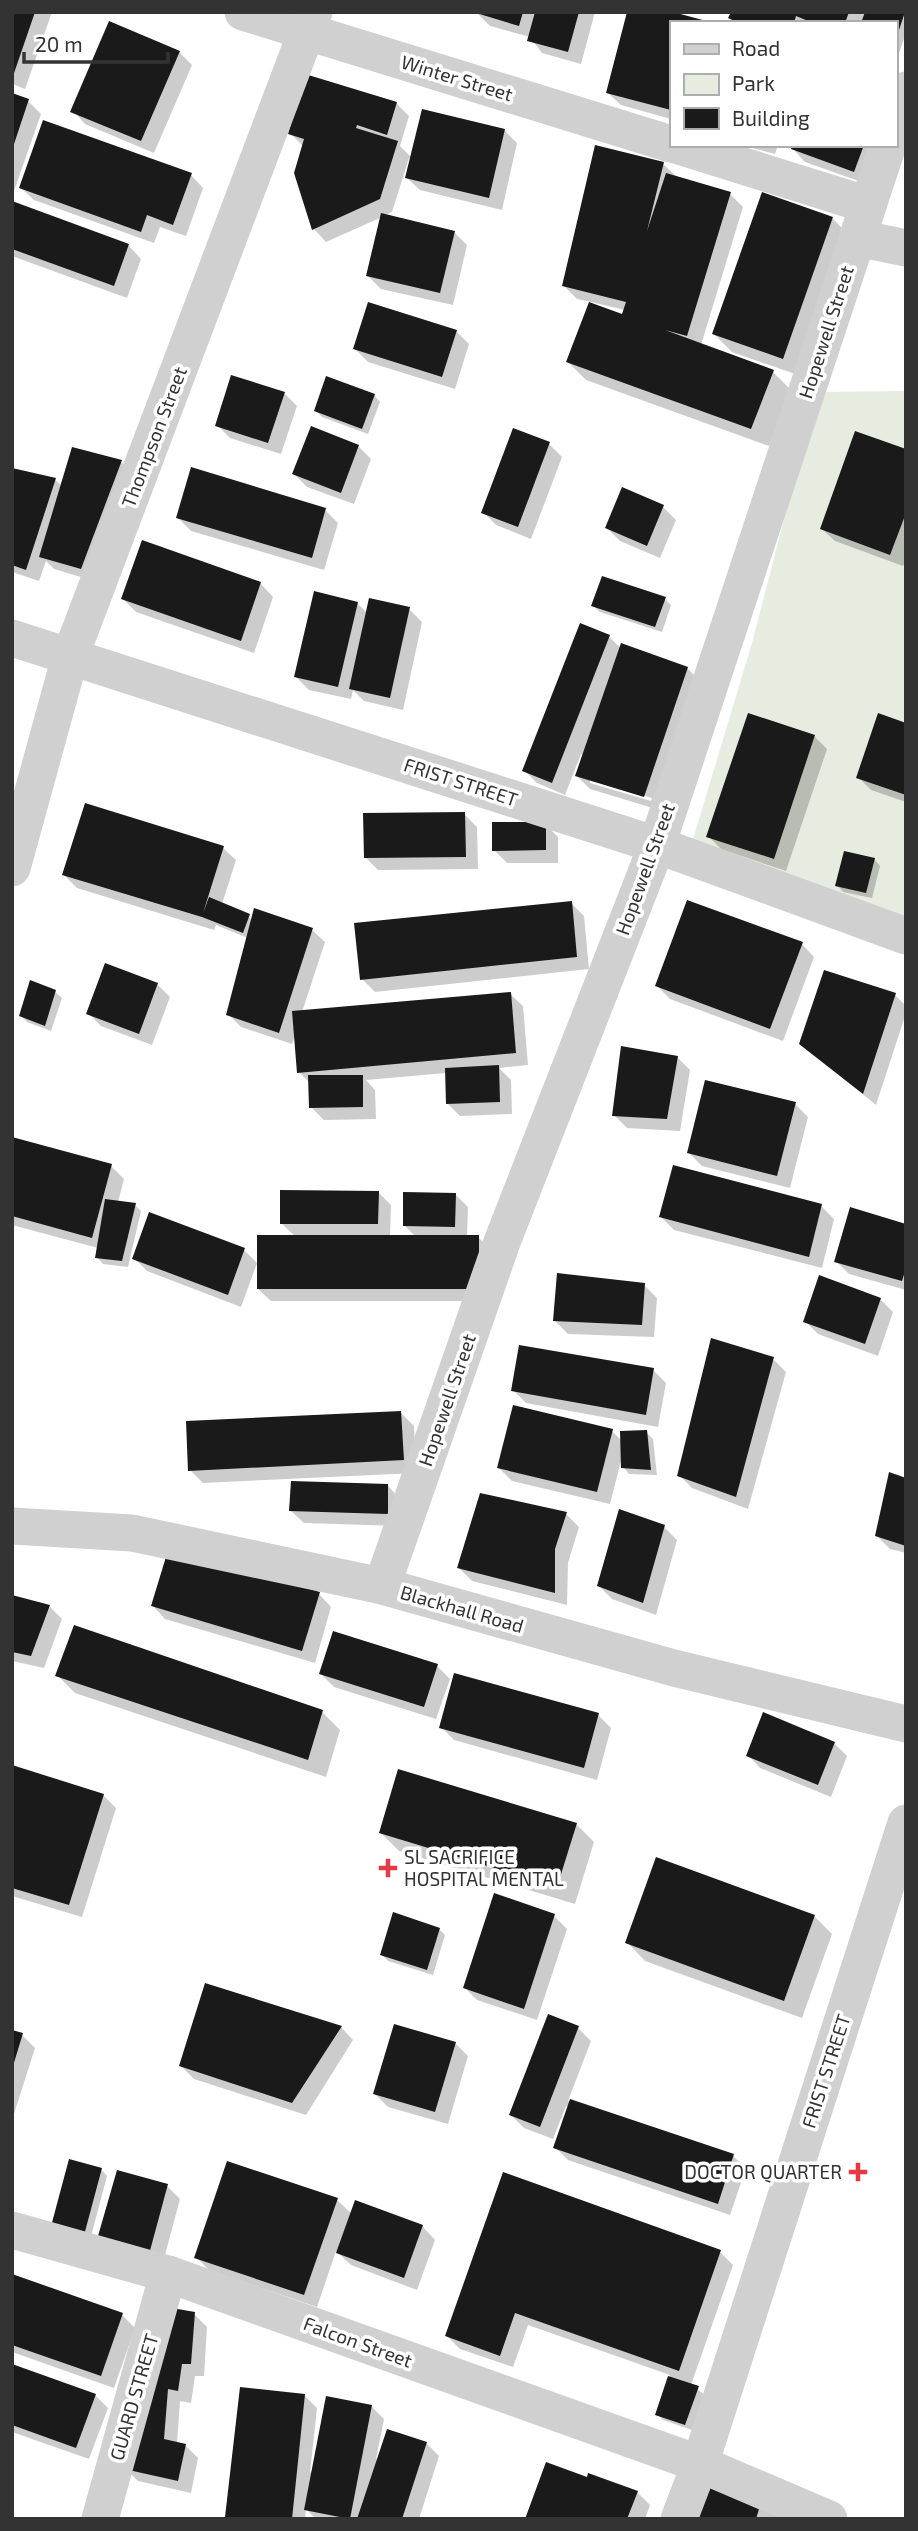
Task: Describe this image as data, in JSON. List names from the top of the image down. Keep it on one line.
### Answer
{"streets":{"street":["Winter Street","Hopewell Street","Thompson Street","FRIST STREET","Blackhall Road","Falcon Street","GUARD STREET"]},"crossings":[["Winter Street","Hopewell Street"],["Winter Street","Thompson Street"],["Hopewell Street","FRIST STREET"],["Hopewell Street","Blackhall Road"],["Thompson Street","FRIST STREET"],["FRIST STREET","Falcon Street"],["Falcon Street","GUARD STREET"]],"places":{"health":["SL SACRIFICE HOSPITAL MENTAL","DOCTOR QUARTER"]},"legend":["Road","Park","Building"],"scale_bar":"20 m"}
